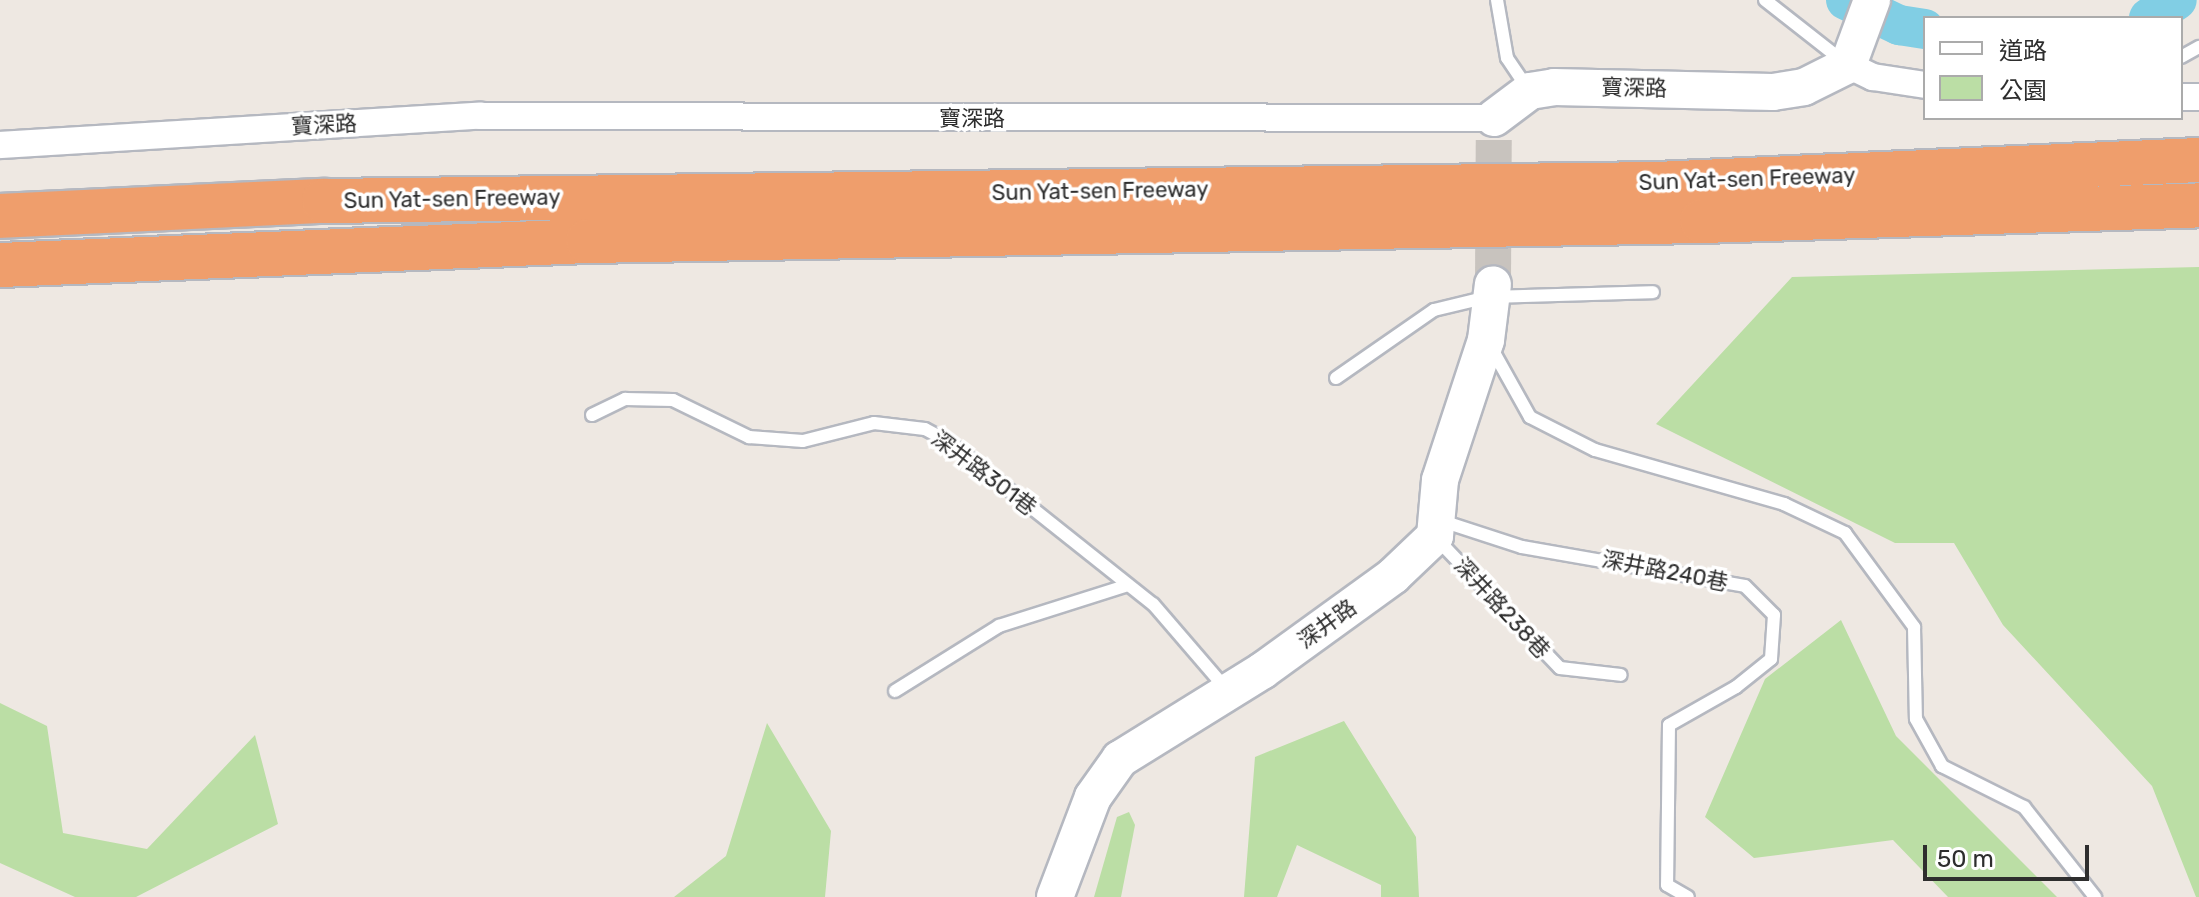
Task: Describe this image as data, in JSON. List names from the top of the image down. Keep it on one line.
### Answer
{"streets":{"highway":["Sun Yat-sen Freeway"],"street":["寶深路","深井路"],"lane":["深井路301巷","深井路240巷","深井路238巷"]},"crossings":[["深井路301巷","深井路"],["深井路240巷","深井路238巷"],["深井路240巷","深井路"],["深井路238巷","深井路"]],"legend":["道路","公園"],"scale_bar":"50 m"}
